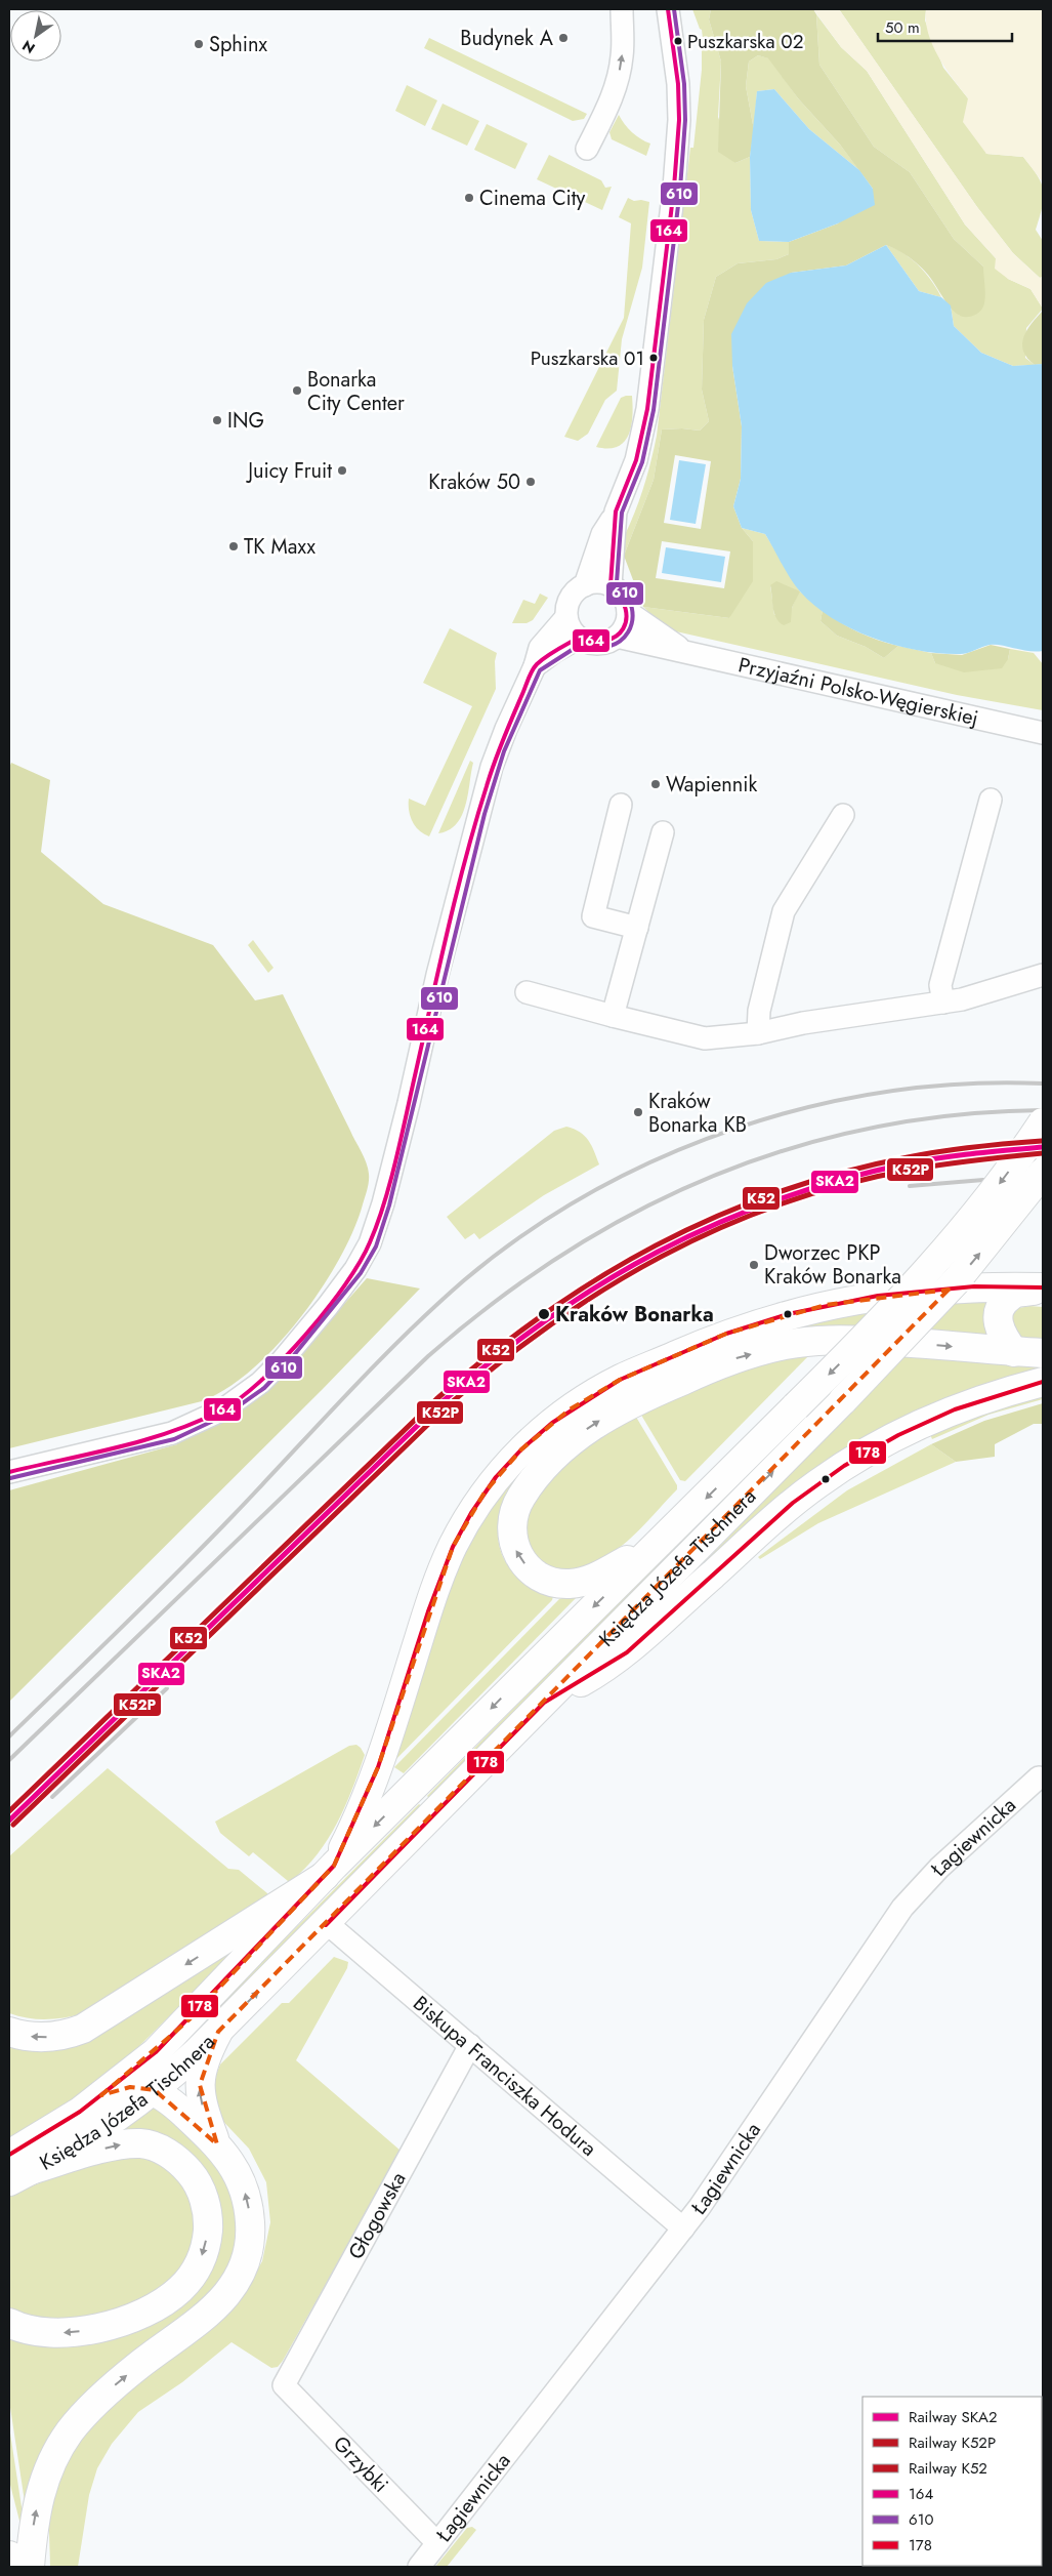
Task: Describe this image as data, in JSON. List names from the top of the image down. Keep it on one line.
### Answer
{"streets":{"main road":["Księdza Józefa Tischnera"],"street":["Przyjaźni Polsko-Węgierskiej","Łagiewnicka","Biskupa Franciszka Hodura","Głogowska","Grzybki"]},"crossings":[["Księdza Józefa Tischnera","Biskupa Franciszka Hodura"],["Łagiewnicka","Biskupa Franciszka Hodura"],["Łagiewnicka","Grzybki"],["Biskupa Franciszka Hodura","Głogowska"],["Głogowska","Grzybki"]],"places":["Budynek A","Puszkarska 02","Sphinx","Cinema City","Puszkarska 01","Bonarka City Center","ING","Juicy Fruit","Kraków 50","TK Maxx","Wapiennik","Kraków Bonarka KB","Dworzec PKP Kraków Bonarka","Kraków Bonarka"],"lines":["transit line 164","transit line 610","rail line K52","rail line SKA2","rail line K52P","transit line 178"],"legend":["Railway SKA2","Railway K52P","Railway K52","164","610","178"],"scale_bar":"50 m","north":"bottom left"}
